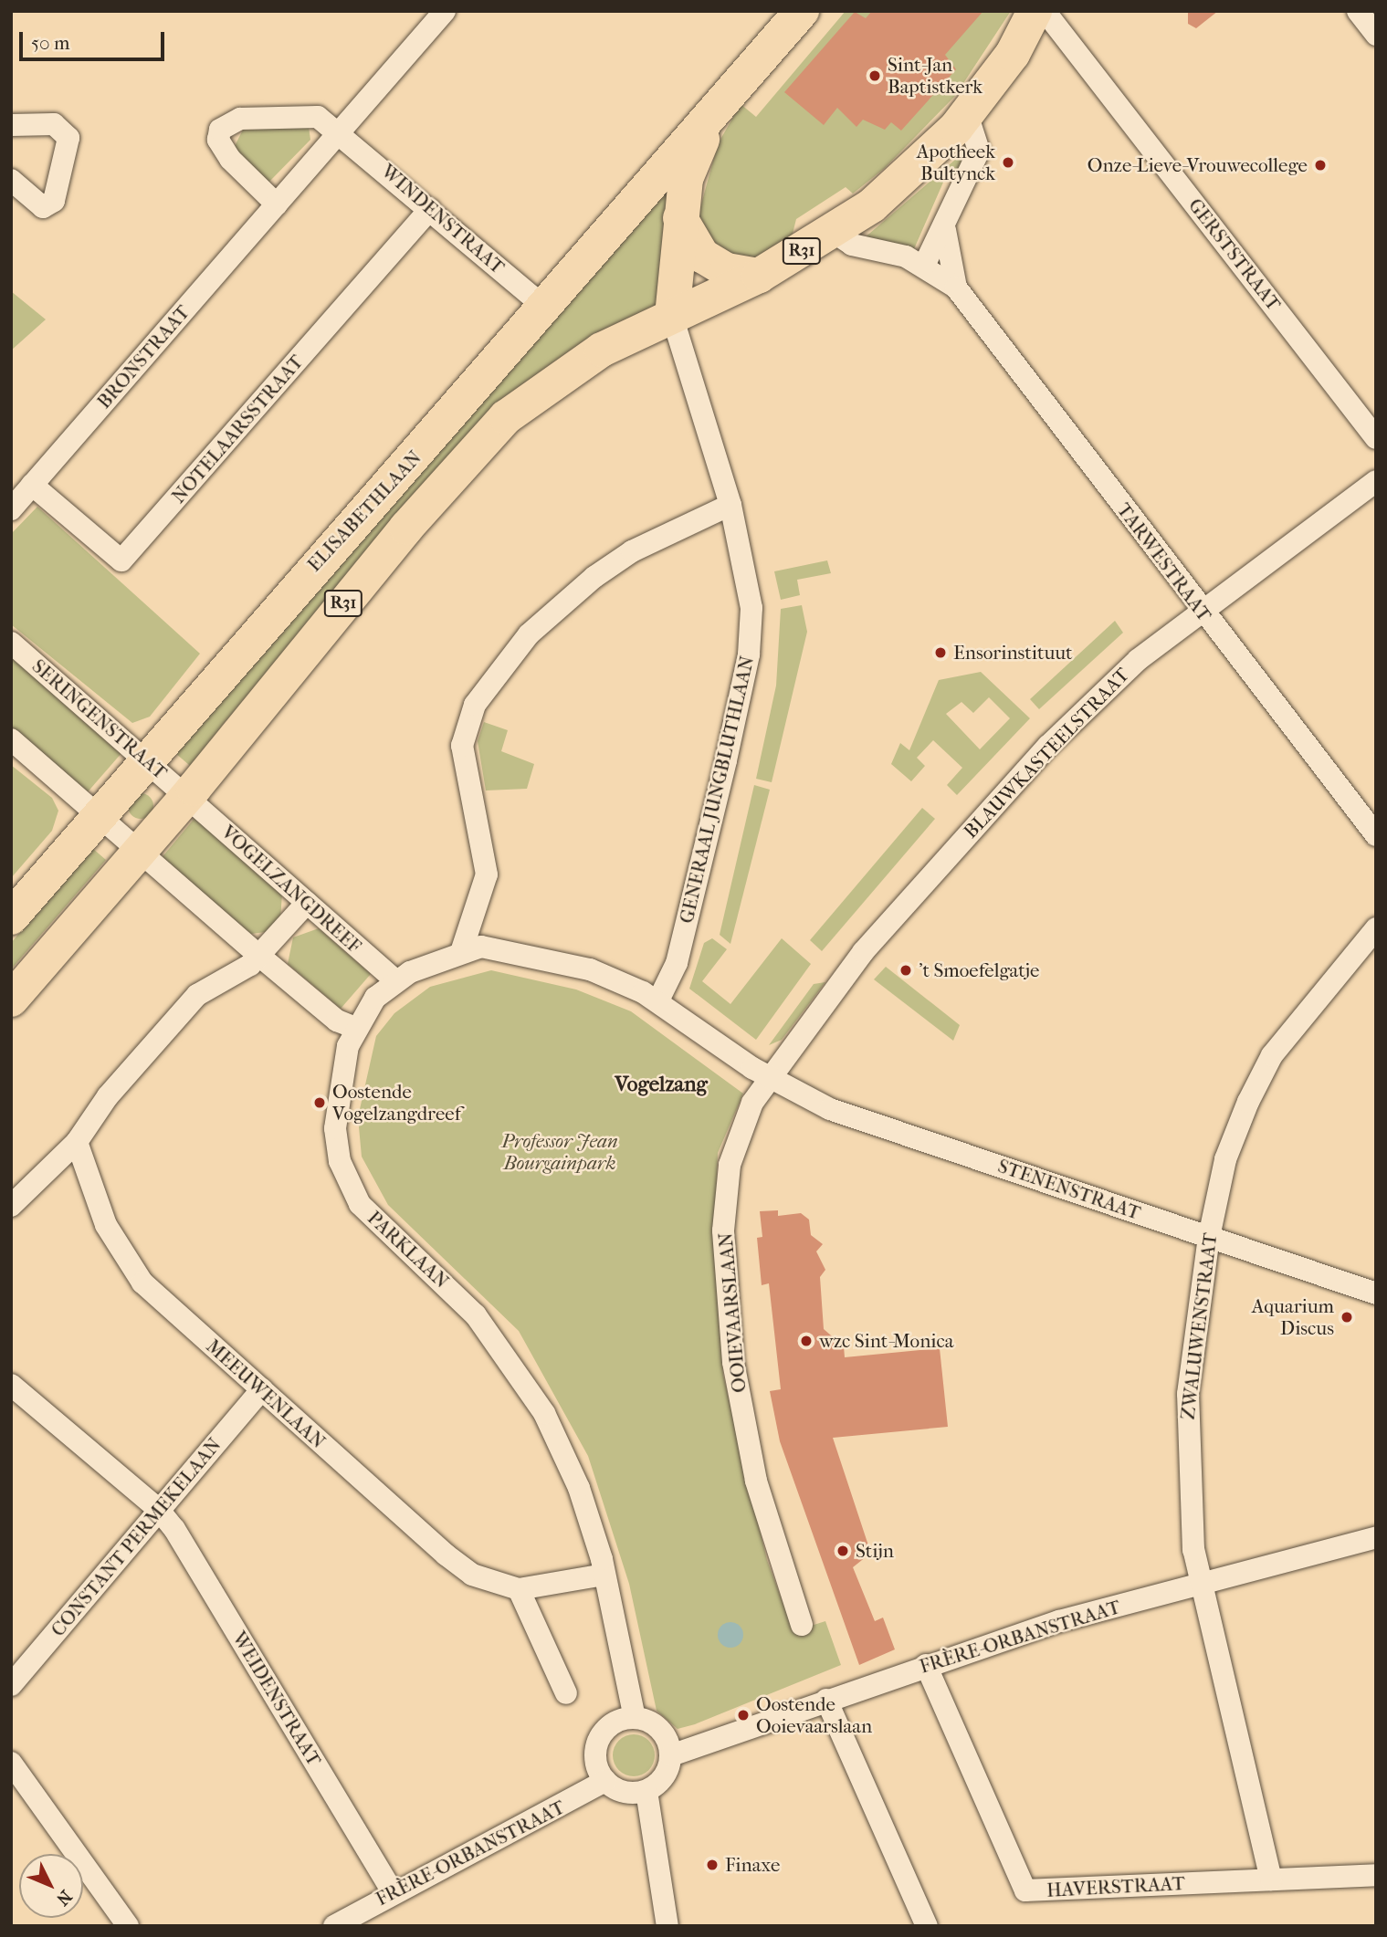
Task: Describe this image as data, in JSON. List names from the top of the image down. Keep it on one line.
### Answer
{"streets":{"main road":["R31","ELISABETHLAAN"],"street":["WINDENSTRAAT","GERSTSTRAAT","BRONSTRAAT","NOTELAARSSTRAAT","TARWESTRAAT","SERINGENSTRAAT","BLAUWKASTEELSTRAAT","GENERAAL JUNGBLUTHLAAN","VOGELZANGDREEF","STENENSTRAAT","PARKLAAN","OOIEVAARSLAAN","ZWALUWENSTRAAT","MEEUWENLAAN","CONSTANT PERMEKELAAN","FRÈRE-ORBANSTRAAT","WEIDENSTRAAT","HAVERSTRAAT"]},"crossings":[["WINDENSTRAAT","BRONSTRAAT"],["WINDENSTRAAT","NOTELAARSSTRAAT"],["WINDENSTRAAT","ELISABETHLAAN"],["R31","ELISABETHLAAN"],["BRONSTRAAT","NOTELAARSSTRAAT"],["ELISABETHLAAN","TARWESTRAAT"],["ELISABETHLAAN","SERINGENSTRAAT"],["ELISABETHLAAN","GENERAAL JUNGBLUTHLAAN"],["ELISABETHLAAN","VOGELZANGDREEF"],["TARWESTRAAT","BLAUWKASTEELSTRAAT"],["SERINGENSTRAAT","VOGELZANGDREEF"],["BLAUWKASTEELSTRAAT","STENENSTRAAT"],["BLAUWKASTEELSTRAAT","PARKLAAN"],["BLAUWKASTEELSTRAAT","OOIEVAARSLAAN"],["GENERAAL JUNGBLUTHLAAN","PARKLAAN"],["VOGELZANGDREEF","PARKLAAN"],["STENENSTRAAT","PARKLAAN"],["STENENSTRAAT","OOIEVAARSLAAN"],["STENENSTRAAT","ZWALUWENSTRAAT"],["PARKLAAN","OOIEVAARSLAAN"],["PARKLAAN","MEEUWENLAAN"],["PARKLAAN","FRÈRE-ORBANSTRAAT"],["ZWALUWENSTRAAT","FRÈRE-ORBANSTRAAT"],["ZWALUWENSTRAAT","HAVERSTRAAT"],["MEEUWENLAAN","CONSTANT PERMEKELAAN"],["CONSTANT PERMEKELAAN","WEIDENSTRAAT"],["FRÈRE-ORBANSTRAAT","WEIDENSTRAAT"],["FRÈRE-ORBANSTRAAT","HAVERSTRAAT"]],"districts":["Vogelzang"],"parks":["Professor Jean Bourgainpark"],"places":["Sint-Jan Baptistkerk","Apotheek Bultynck","Onze-Lieve-Vrouwecollege","Ensorinstituut","'t Smoefelgatje","Oostende Vogelzangdreef","Aquarium Discus","wzc Sint-Monica","Stijn","Oostende Ooievaarslaan","Finaxe"],"scale_bar":"50 m","north":"bottom right"}
